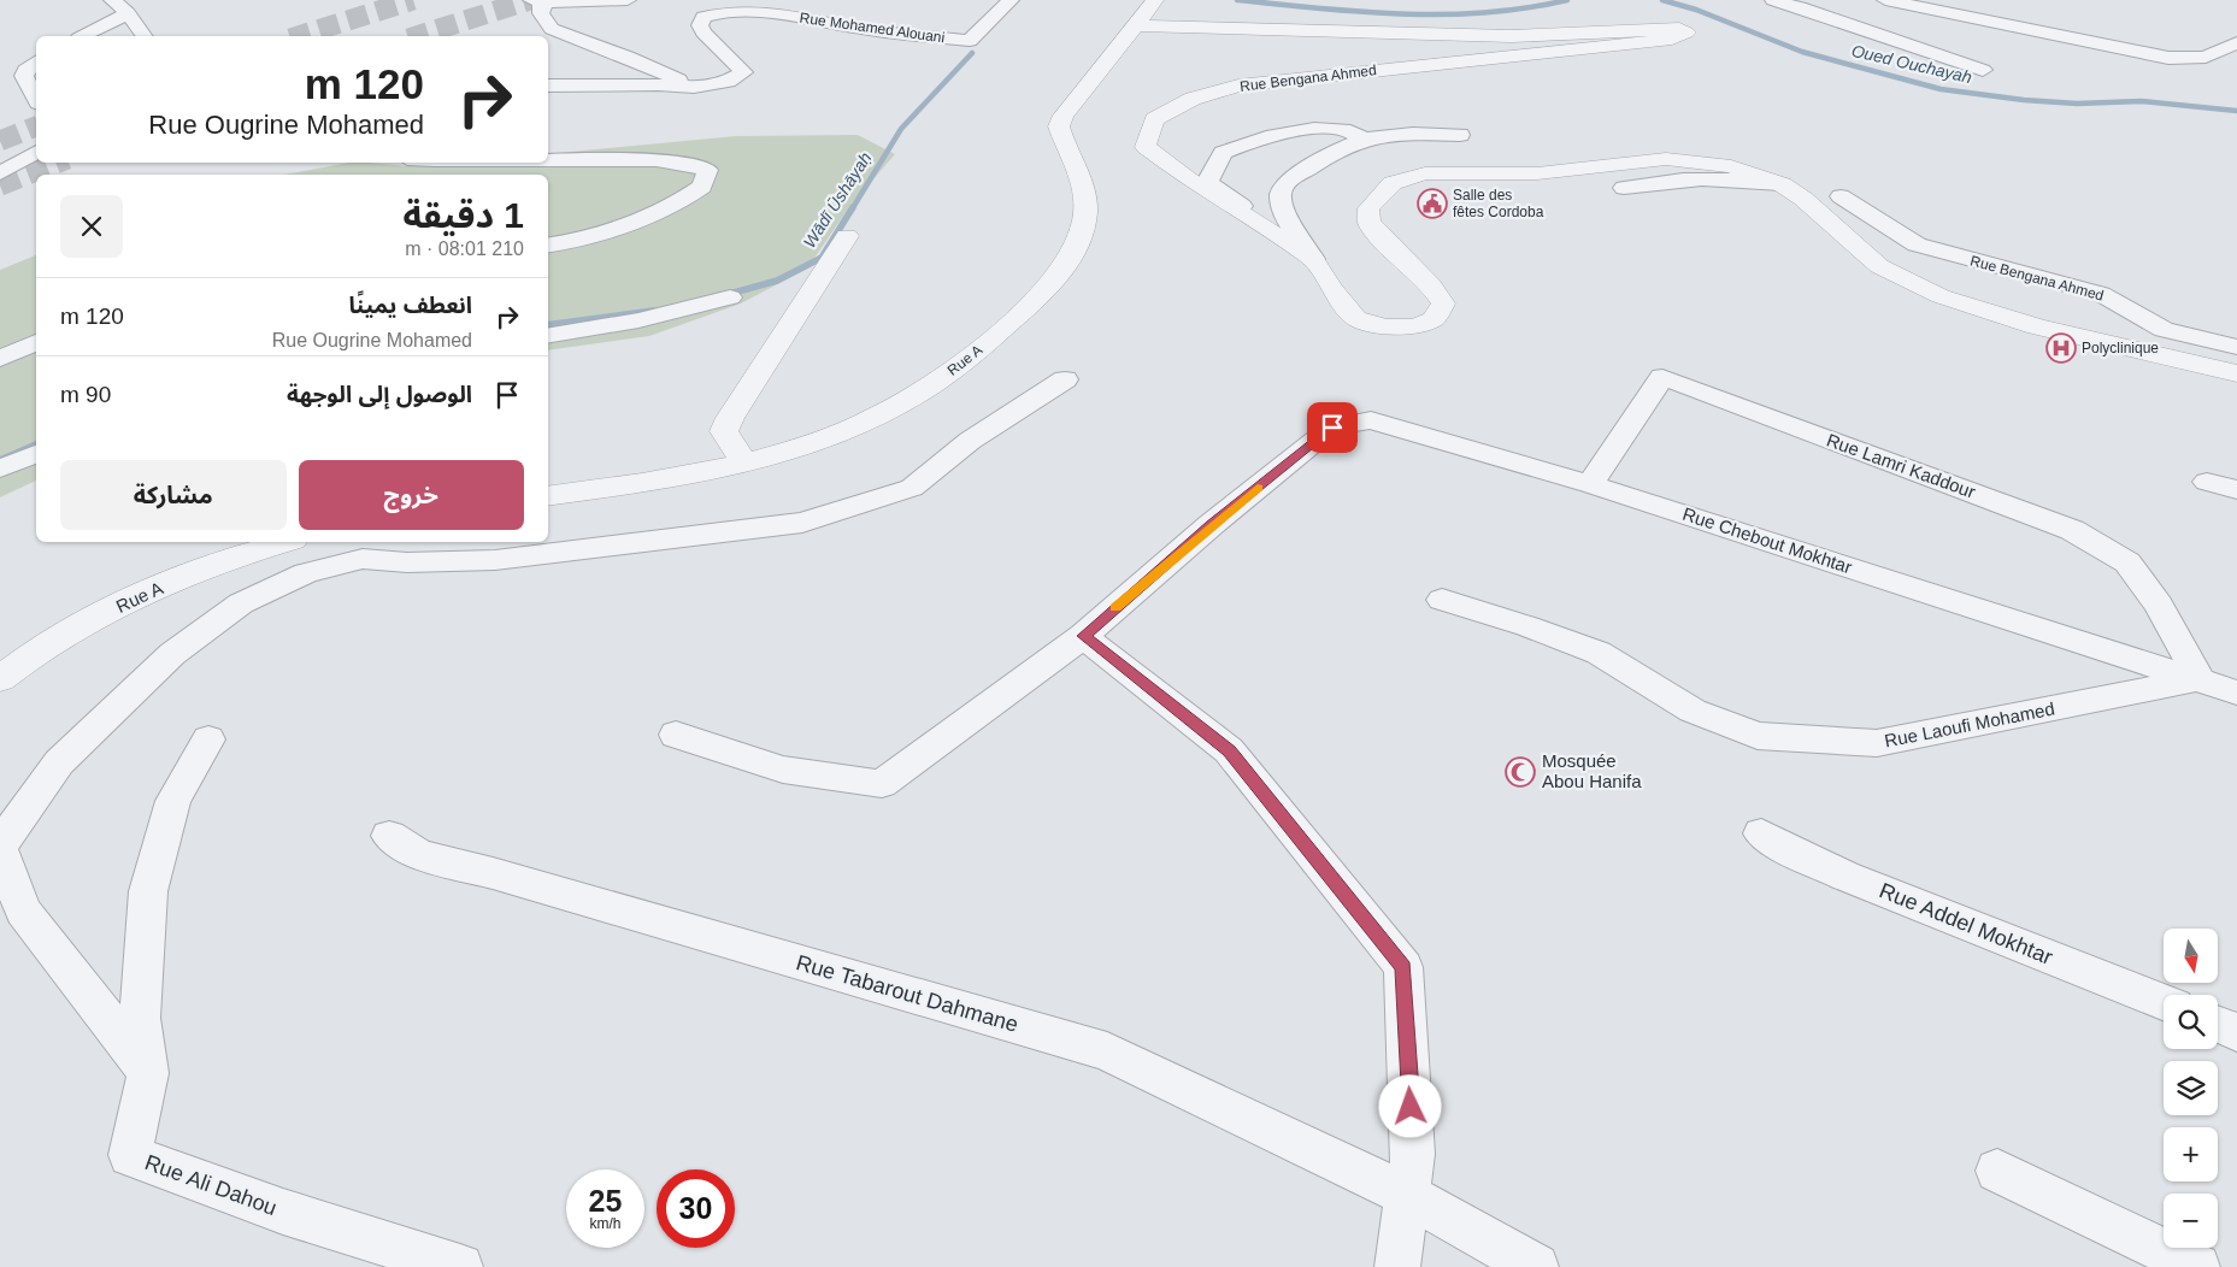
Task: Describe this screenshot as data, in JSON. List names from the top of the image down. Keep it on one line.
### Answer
{"streets":{"street":["Rue Mohamed Alouani","Rue Bengana Ahmed","Rue A","Rue Lamri Kaddour","Rue Chebout Mokhtar","Rue Laoufi Mohamed","Rue Addel Mokhtar","Rue Tabarout Dahmane","Rue Ali Dahou"]},"crossings":[["Rue Bengana Ahmed","Rue A"],["Rue Lamri Kaddour","Rue Chebout Mokhtar"],["Rue Lamri Kaddour","Rue Laoufi Mohamed"],["Rue Chebout Mokhtar","Rue Laoufi Mohamed"]],"water":["Oued Ouchayah","Wādī Ūshāyaḥ"],"places":{"public building":["Salle des fêtes Cordoba"],"hospital":["Polyclinique"],"mosque":["Mosquée Abou Hanifa"]},"north":"bottom","page":{"turn":["120 m","Rue Ougrine Mohamed"],"heading":["1 دقيقة","210 m · 08:01"],"list":[{"name":"انعطف يمينًا","note":"Rue Ougrine Mohamed","value":"120 m"},{"name":"الوصول إلى الوجهة","value":"90 m"}],"buttons":["خروج","مشاركة"],"map_buttons":["+","−"],"speed":"25 km/h","limit":"30"}}
